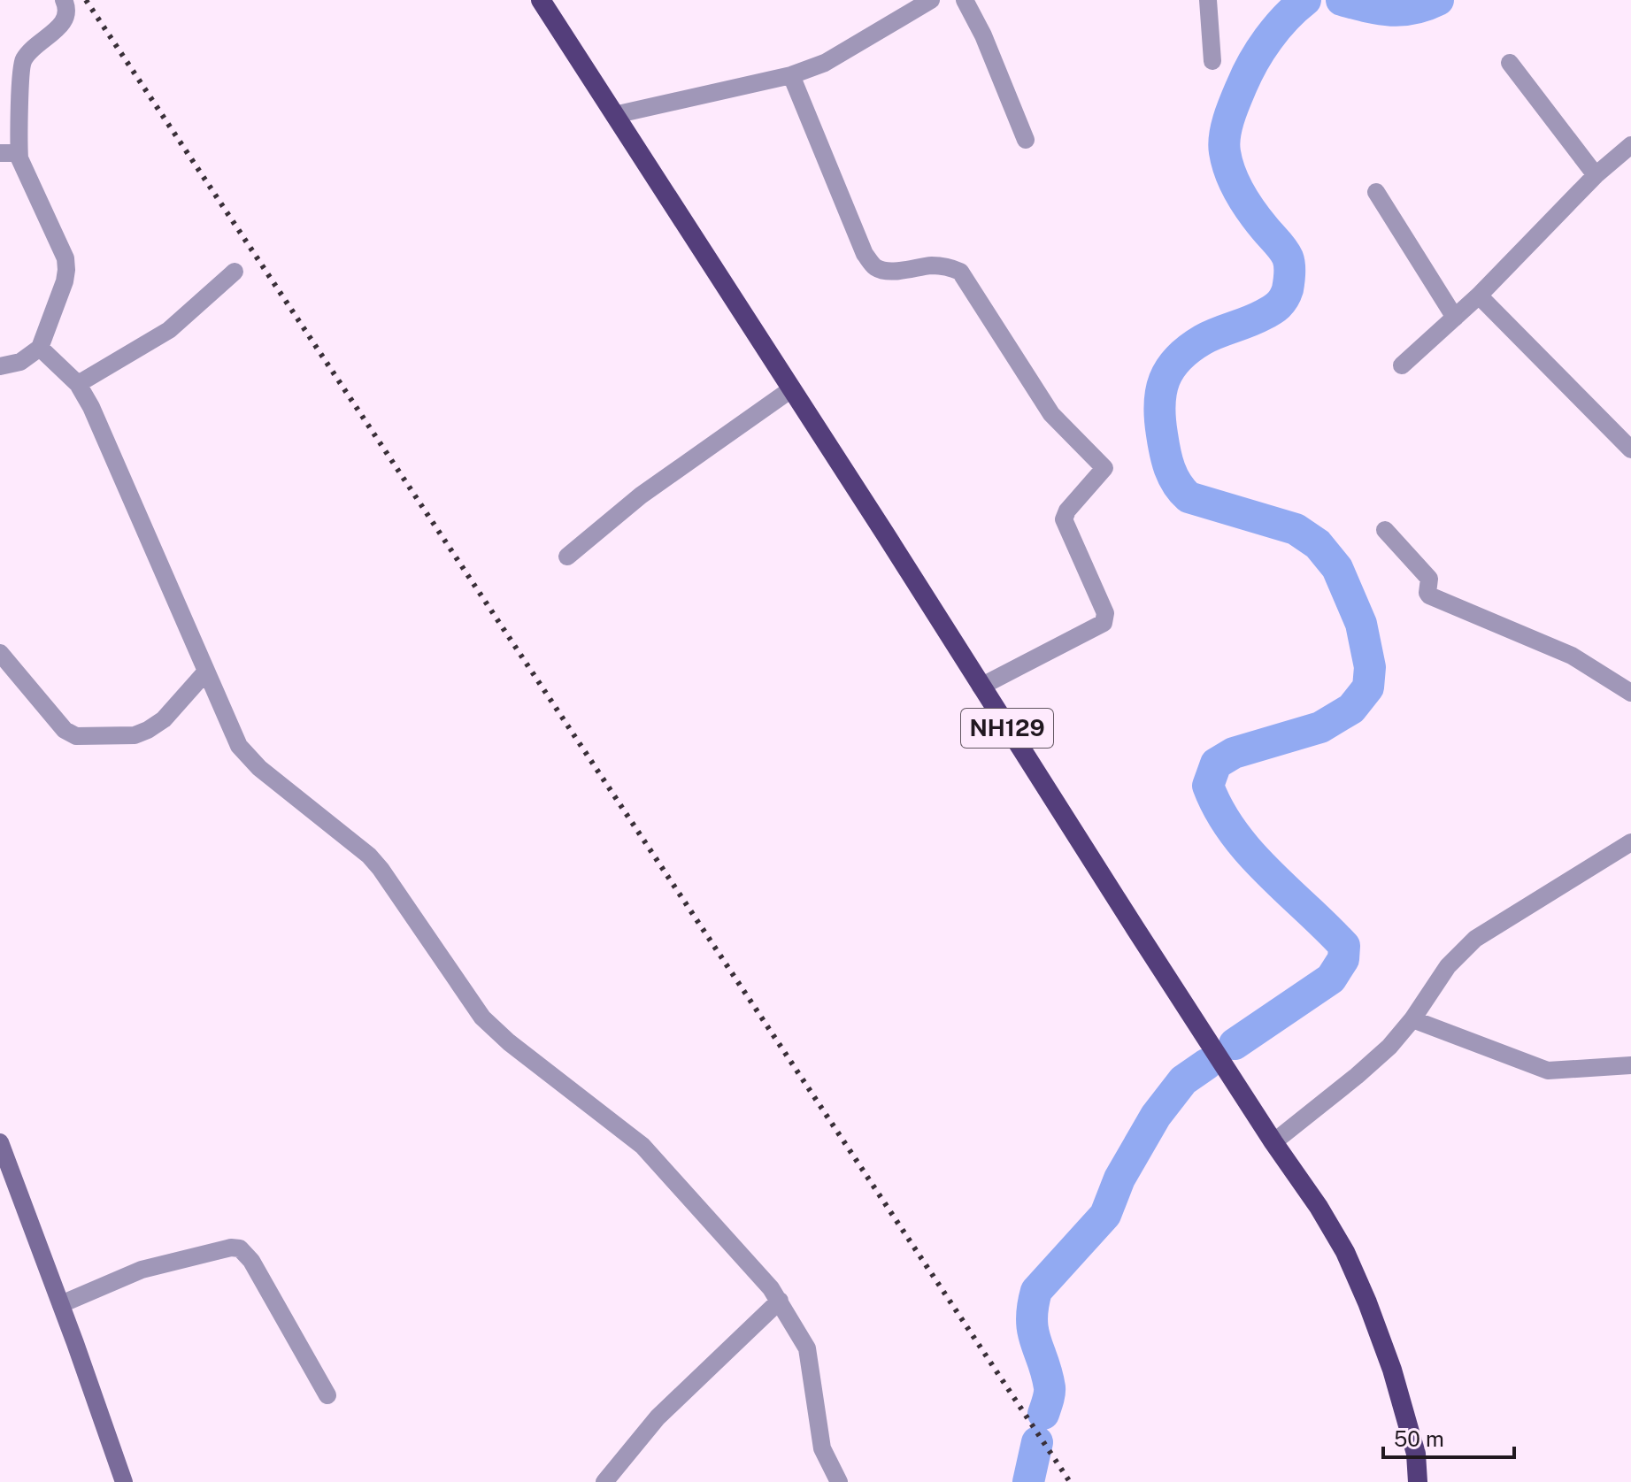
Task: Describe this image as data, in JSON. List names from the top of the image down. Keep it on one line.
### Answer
{"streets":{"highway":["NH129"]},"scale_bar":"50 m"}
